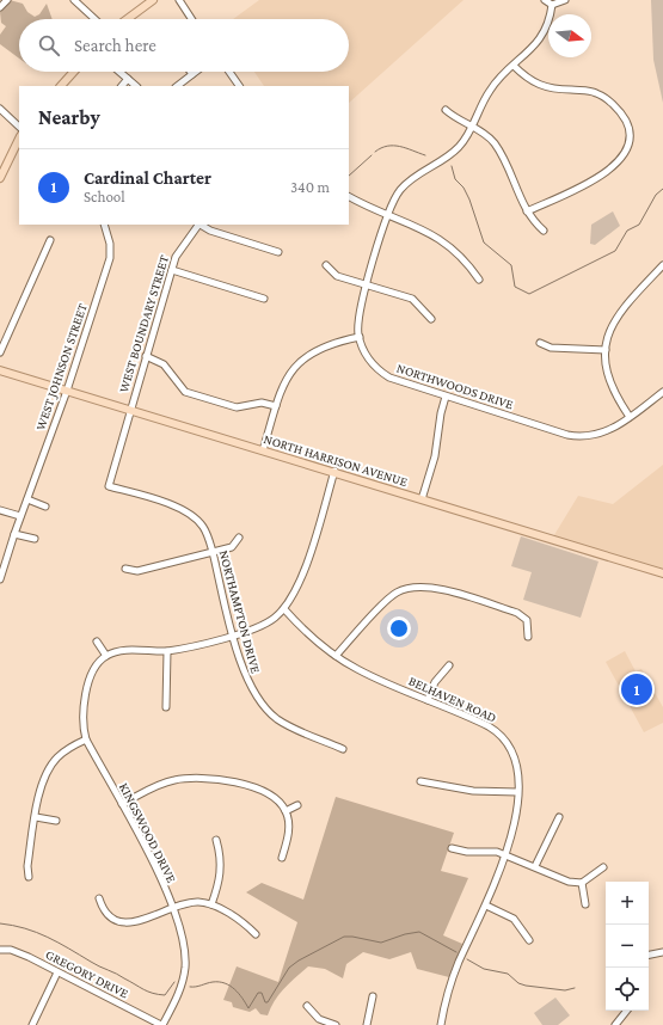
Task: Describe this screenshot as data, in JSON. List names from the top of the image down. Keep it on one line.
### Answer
{"streets":{"main road":["NORTH HARRISON AVENUE"],"street":["WEST BOUNDARY STREET","WEST JOHNSON STREET","NORTHWOODS DRIVE","NORTHAMPTON DRIVE","BELHAVEN ROAD","KINGSWOOD DRIVE","GREGORY DRIVE"]},"crossings":[["WEST BOUNDARY STREET","NORTH HARRISON AVENUE"],["WEST BOUNDARY STREET","NORTHAMPTON DRIVE"],["WEST JOHNSON STREET","NORTH HARRISON AVENUE"],["KINGSWOOD DRIVE","GREGORY DRIVE"]],"north":"right","page":{"search":"Search here","heading":"Nearby","list":[{"mark":"1","name":"Cardinal Charter","note":"School","value":"340 m"}],"pins":"1","map_buttons":["+","−"]}}
